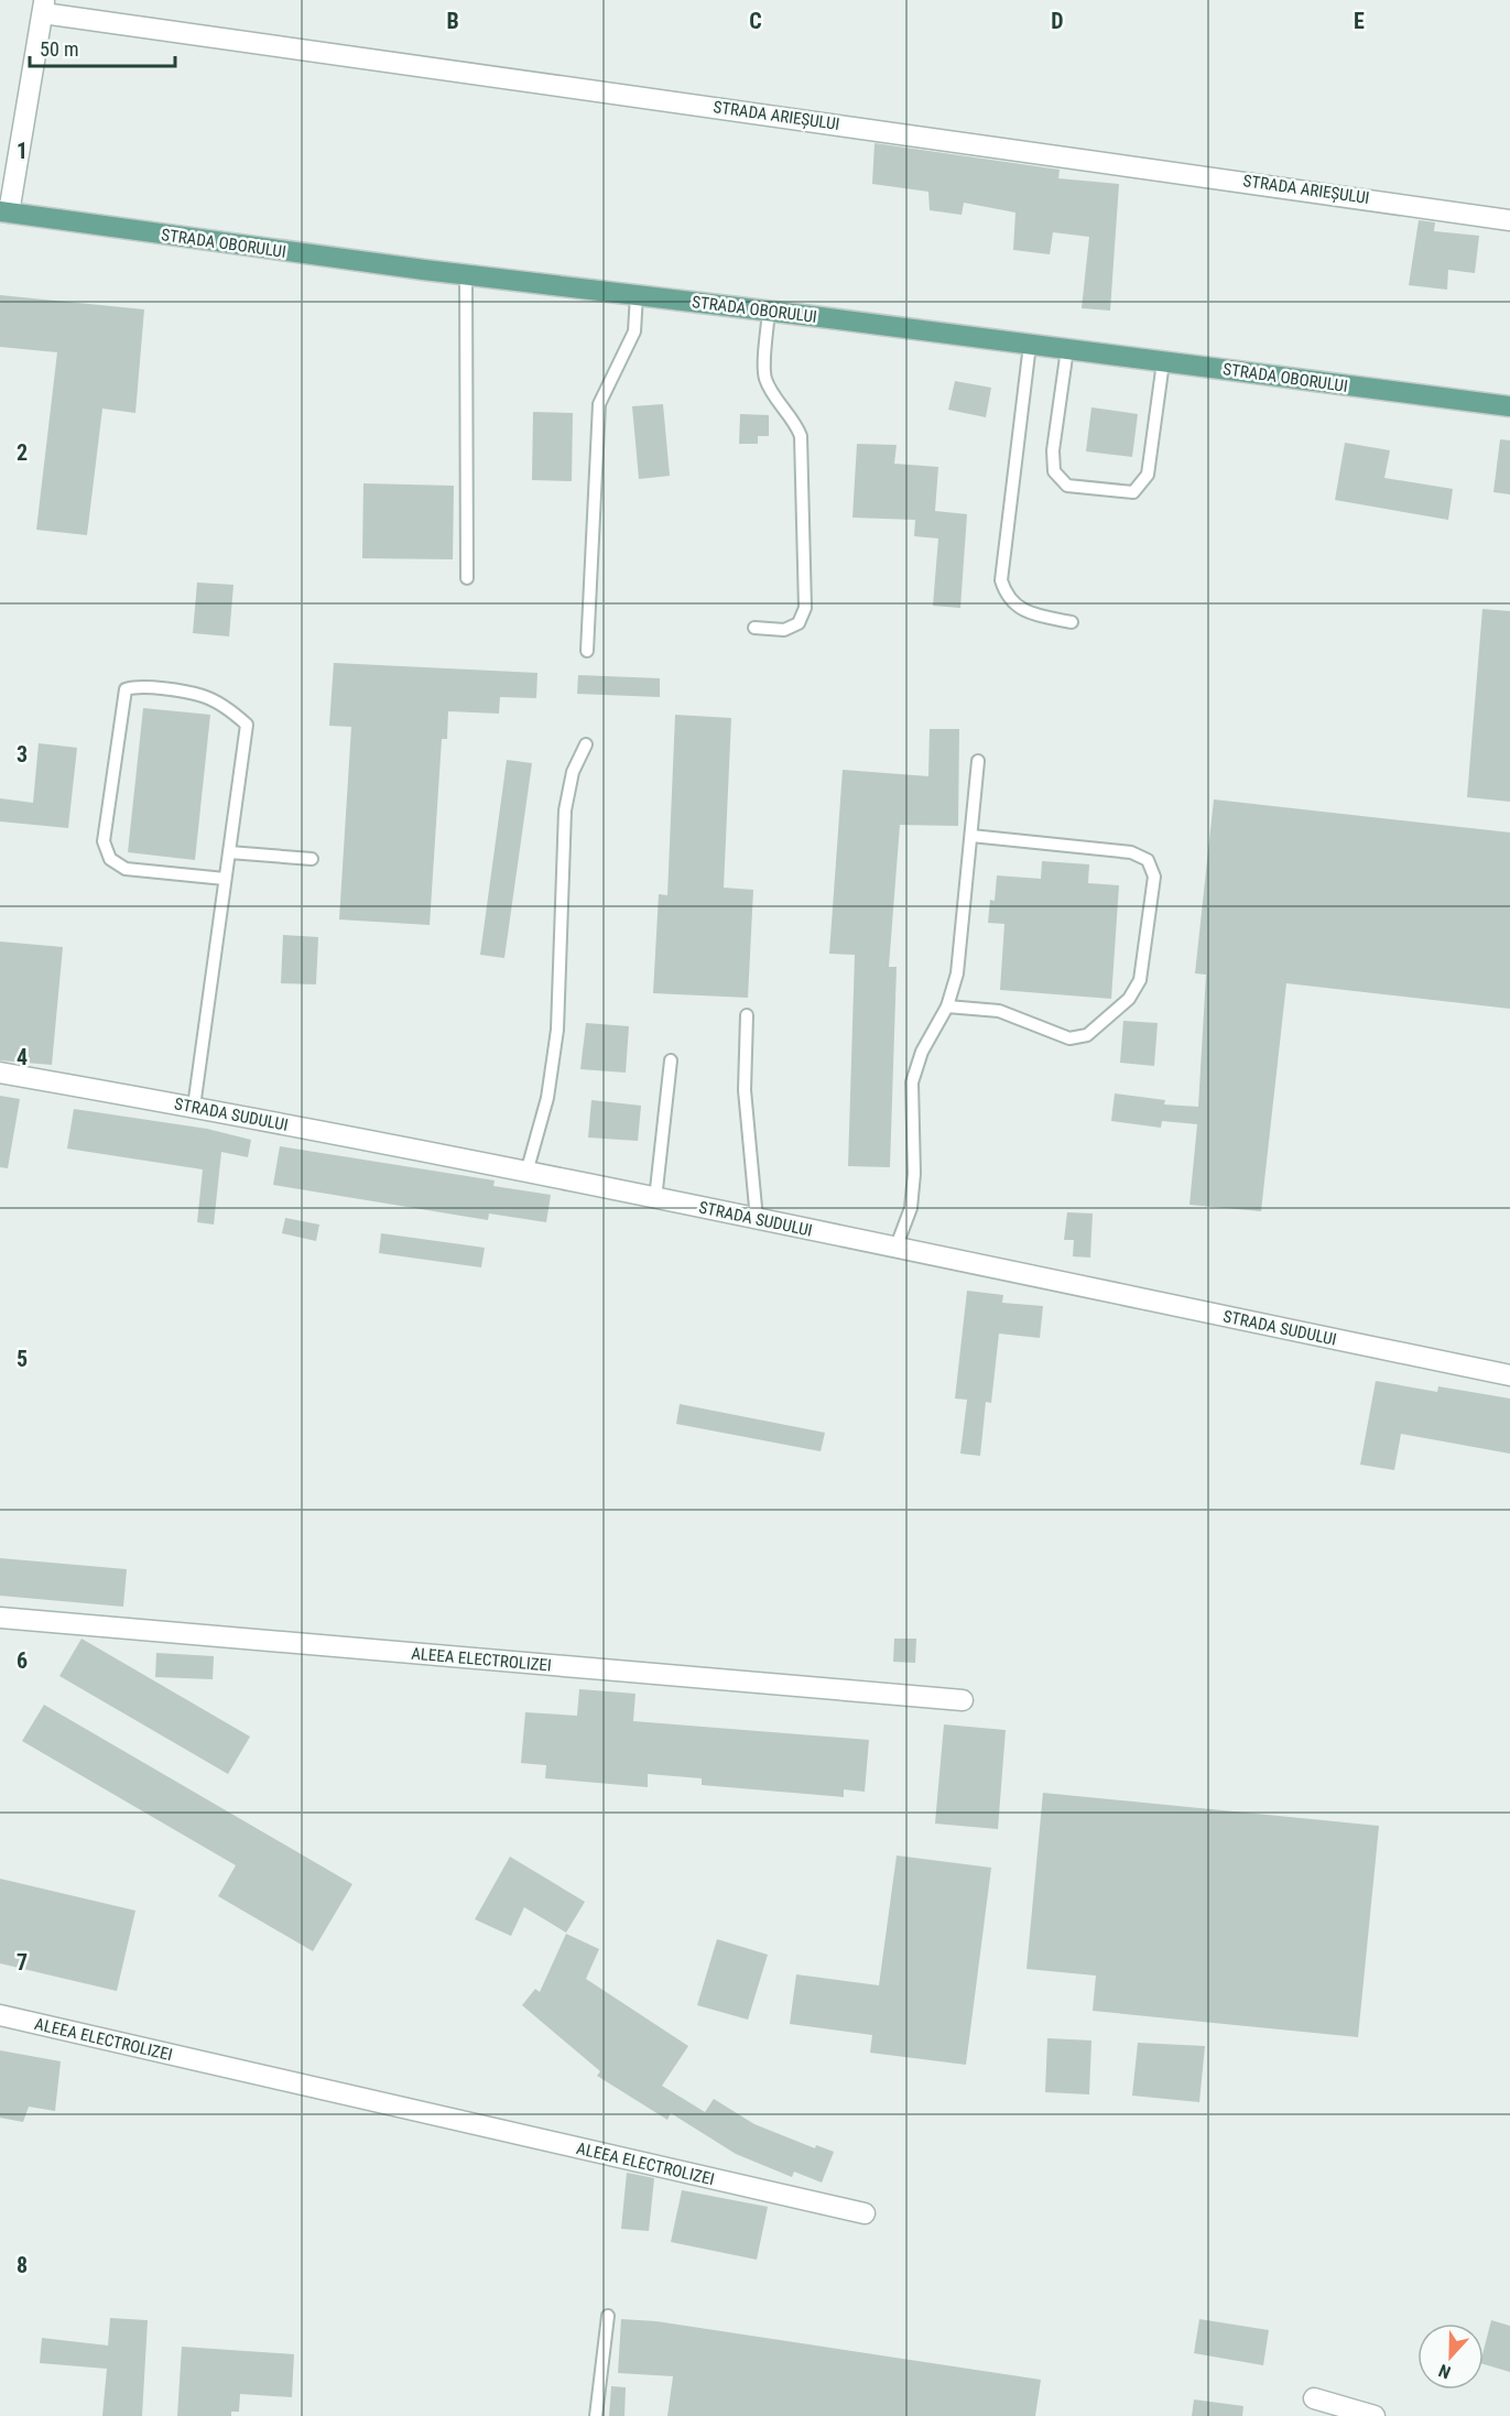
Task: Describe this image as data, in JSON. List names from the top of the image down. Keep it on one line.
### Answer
{"streets":{"main road":["STRADA OBORULUI"],"street":["STRADA ARIEȘULUI","STRADA SUDULUI","ALEEA ELECTROLIZEI"]},"scale_bar":"50 m","north":"bottom","grid":{"columns":["B","C","D","E"],"rows":["1","2","3","4","5","6","7","8"]}}
